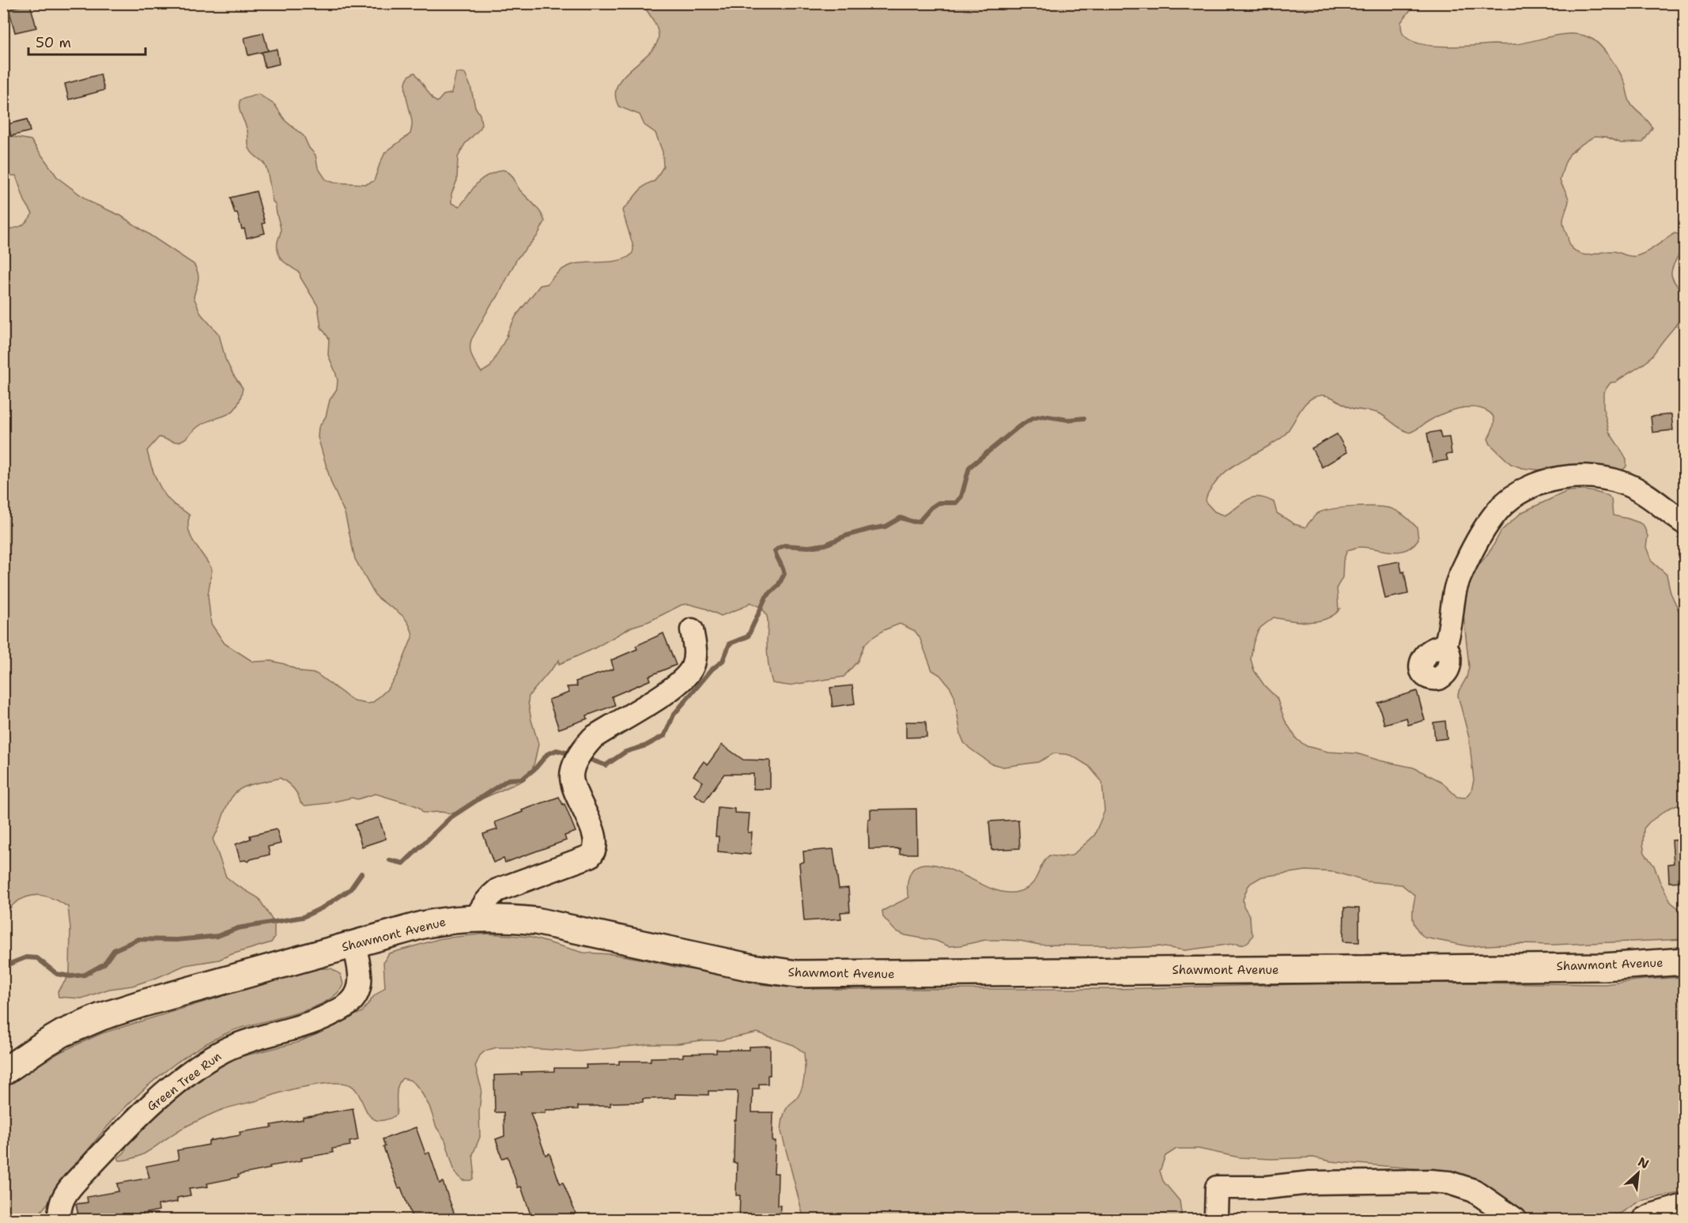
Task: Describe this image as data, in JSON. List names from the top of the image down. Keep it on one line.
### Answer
{"streets":{"main road":["Shawmont Avenue"],"street":["Green Tree Run"]},"crossings":[["Shawmont Avenue","Green Tree Run"]],"scale_bar":"50 m","north":"top right"}
